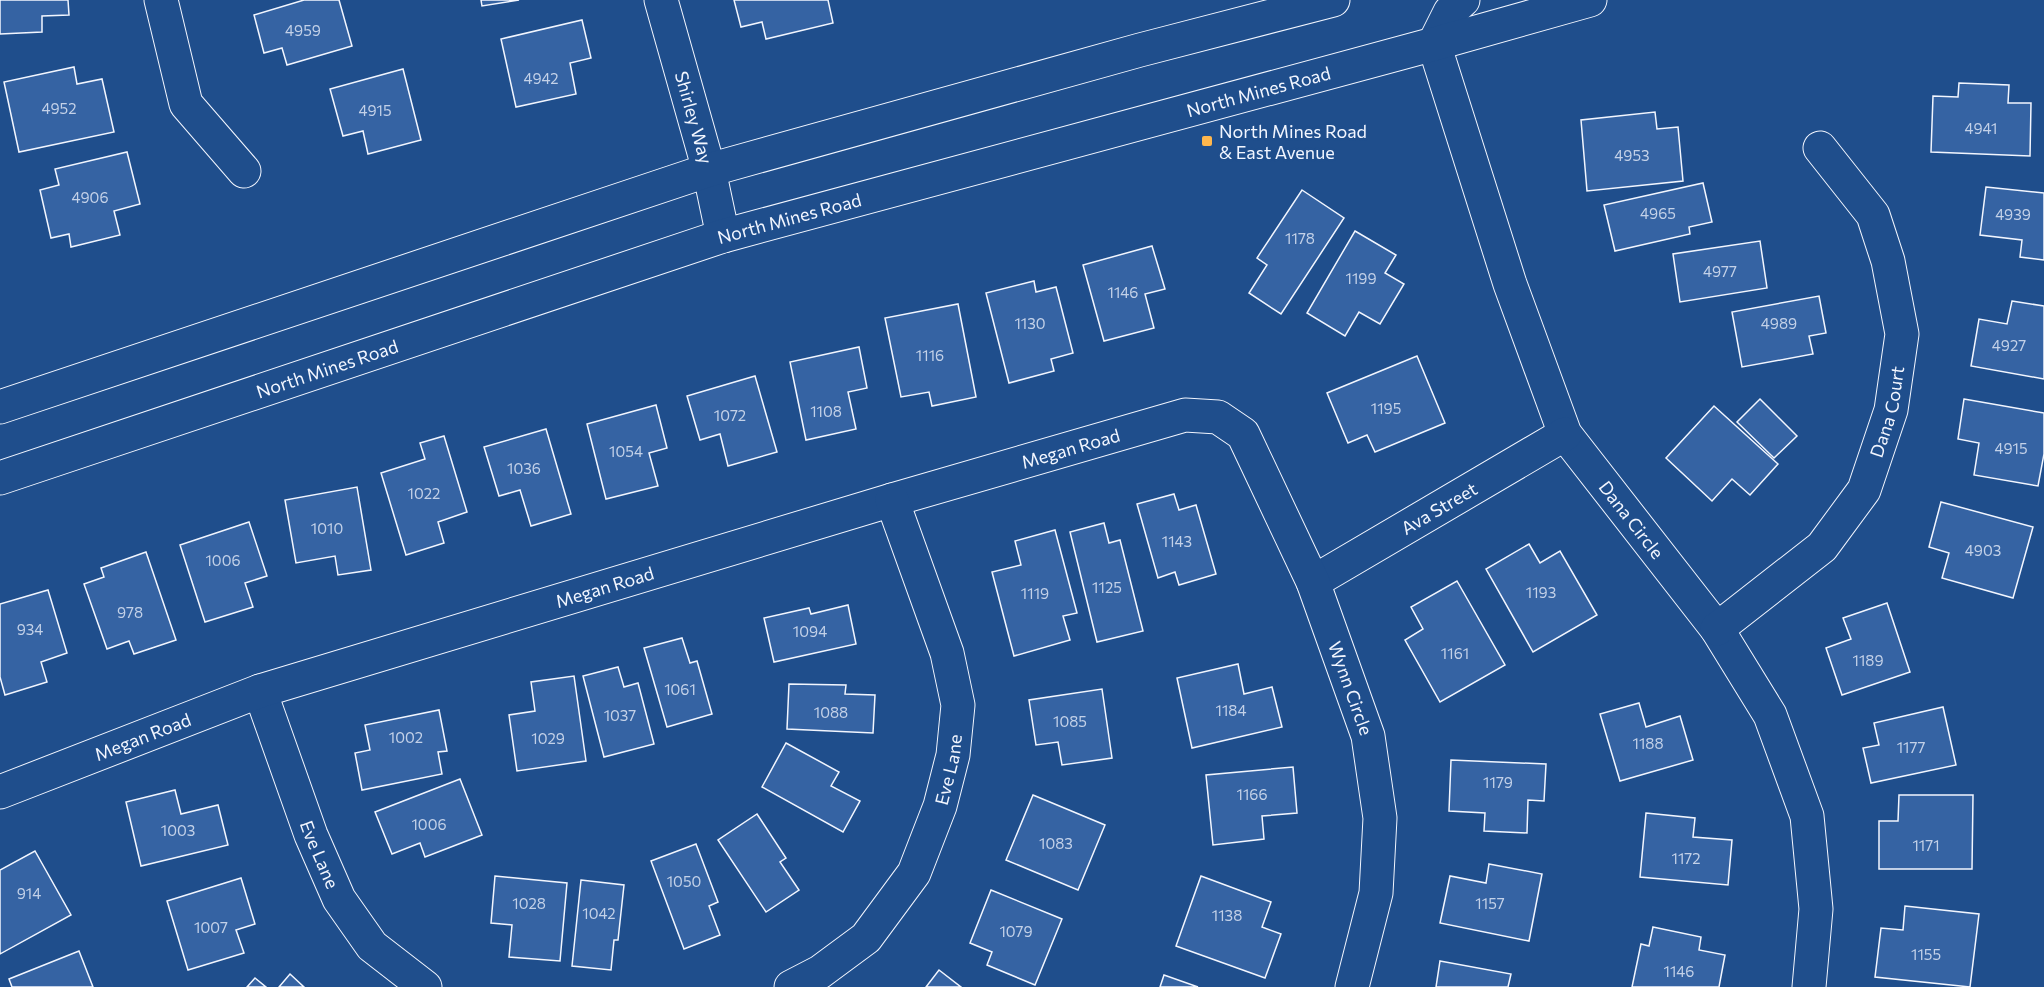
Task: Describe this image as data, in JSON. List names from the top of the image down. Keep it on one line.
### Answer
{"streets":{"street":["North Mines Road","Shirley Way","Dana Court","Megan Road","Ava Street","Dana Circle","Wynn Circle","Eve Lane"]},"crossings":[["North Mines Road","Shirley Way"],["North Mines Road","Dana Circle"],["Dana Court","Dana Circle"],["Megan Road","Wynn Circle"],["Megan Road","Eve Lane"],["Ava Street","Dana Circle"],["Ava Street","Wynn Circle"]],"places":{"transit":["North Mines Road & East Avenue"]},"house_numbers":["4959","4942","4952","4915","4941","4953","4906","4965","4939","1178","4977","1199","1146","1130","4989","4927","1116","1195","1108","1072","4915","1054","1036","1022","1010","1143","4903","1006","1125","1193","1119","978","934","1094","1161","1189","1061","1184","1088","1037","1085","1002","1029","1188","1177","1179","1166","1006","1003","1083","1171","1172","1050","914","1028","1157","1042","1138","1007","1079","1155","1146"]}
